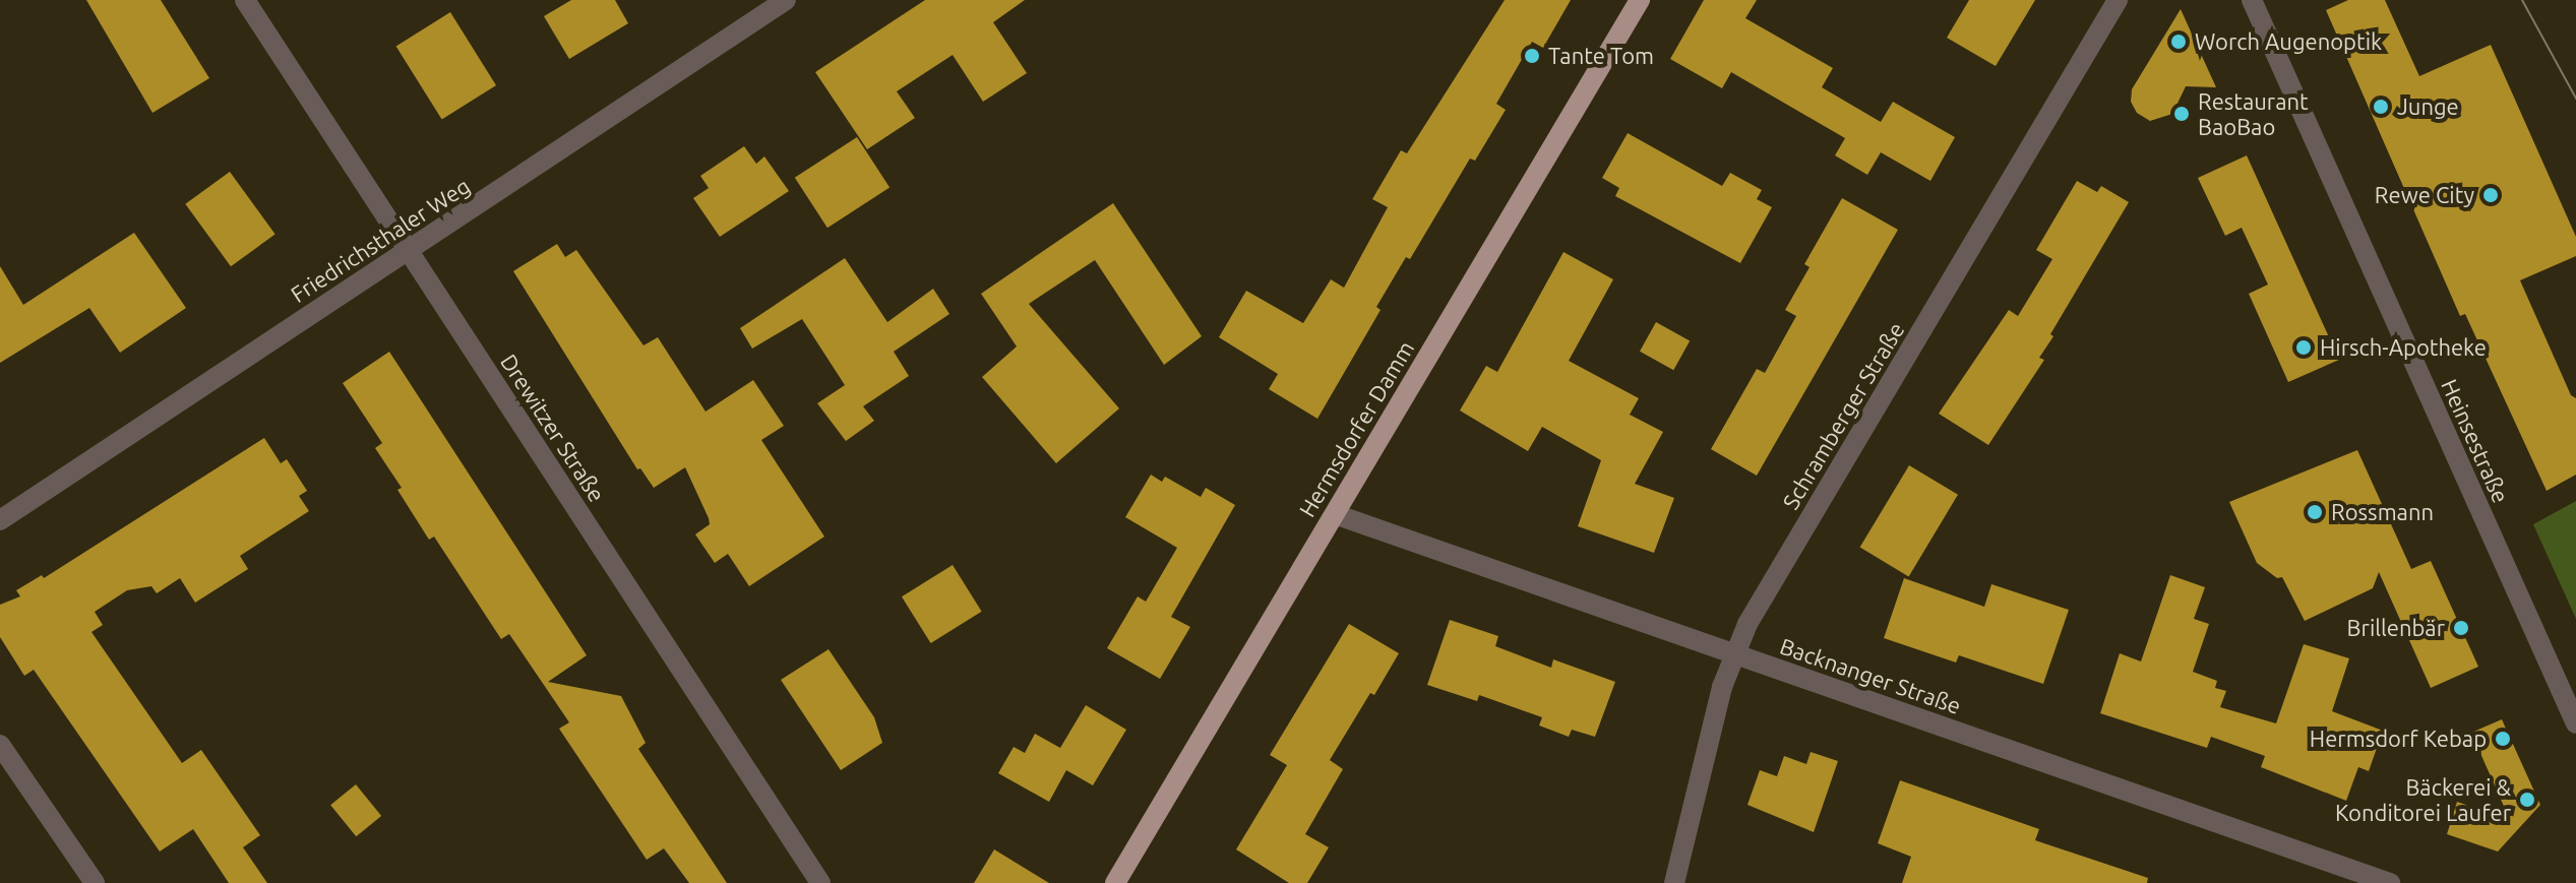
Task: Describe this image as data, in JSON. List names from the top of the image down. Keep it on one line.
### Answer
{"streets":{"main road":["Hermsdorfer Damm"],"street":["Friedrichsthaler Weg","Schramberger Straße","Drewitzer Straße","Heinsestraße","Backnanger Straße"]},"crossings":[["Friedrichsthaler Weg","Drewitzer Straße"],["Schramberger Straße","Backnanger Straße"],["Hermsdorfer Damm","Backnanger Straße"]],"places":["Worch Augenoptik","Tante Tom","Junge","Restaurant BaoBao","Rewe City","Hirsch-Apotheke","Rossmann","Brillenbär","Hermsdorf Kebap","Bäckerei & Konditorei Laufer"]}
